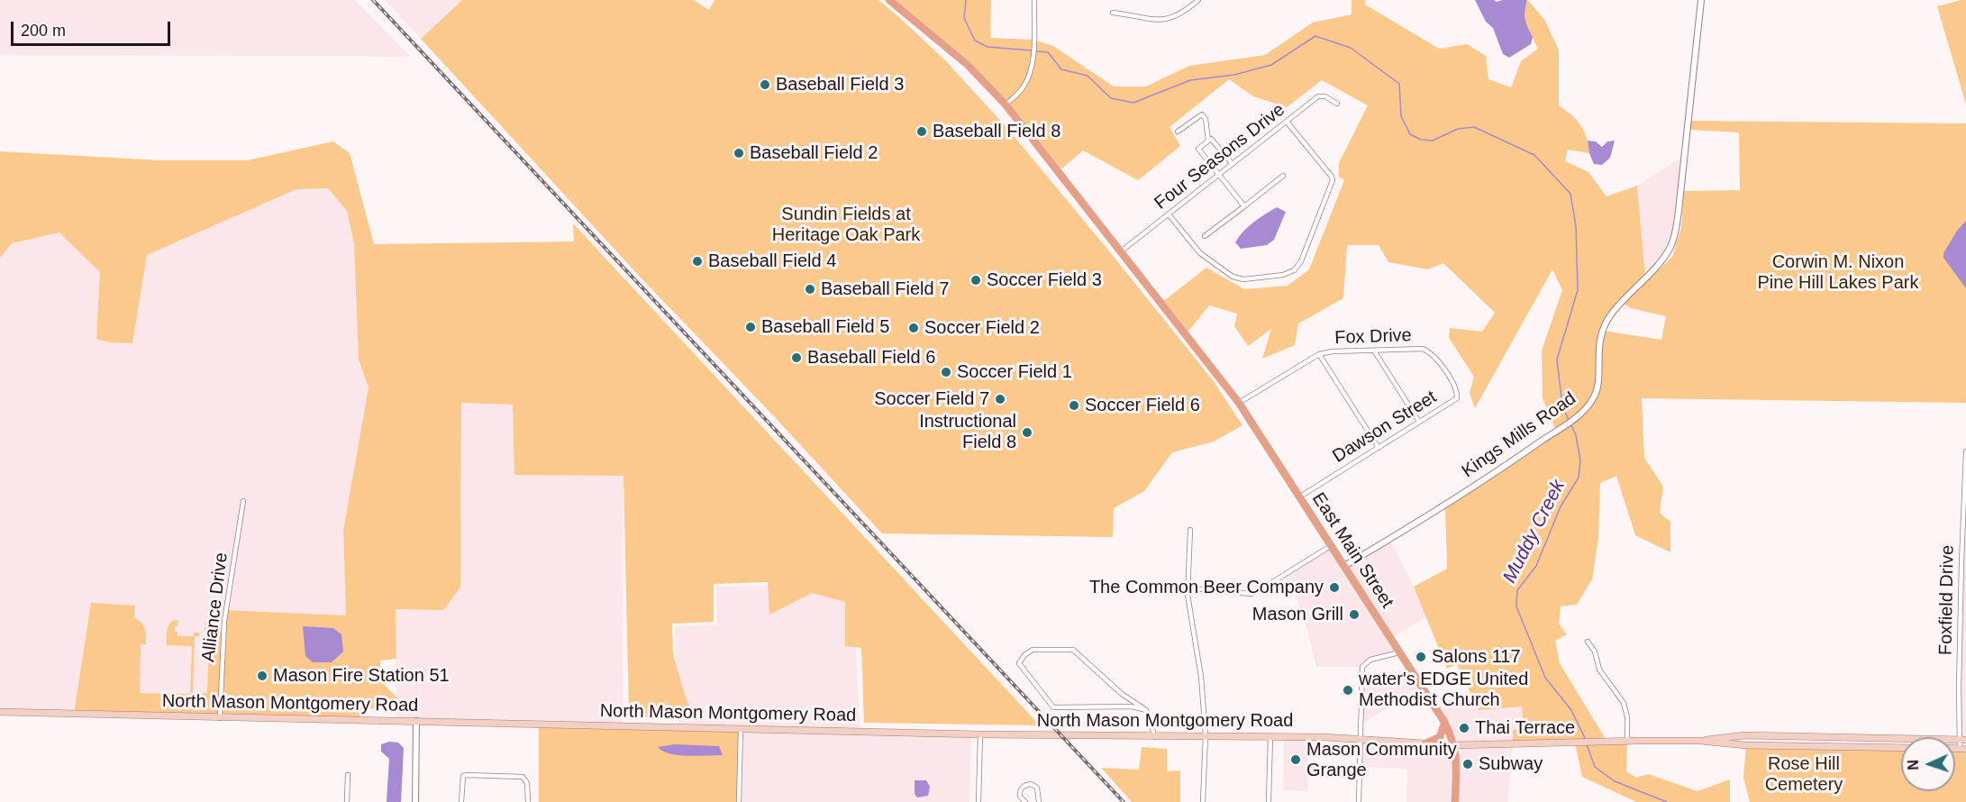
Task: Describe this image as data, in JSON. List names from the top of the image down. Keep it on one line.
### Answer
{"streets":{"main road":["East Main Street","North Mason Montgomery Road"],"street":["Four Seasons Drive","Fox Drive","Dawson Street","Kings Mills Road","Foxfield Drive","Alliance Drive"]},"crossings":[["Four Seasons Drive","East Main Street"],["Fox Drive","Dawson Street"],["Fox Drive","East Main Street"],["Dawson Street","East Main Street"],["Kings Mills Road","East Main Street"],["East Main Street","North Mason Montgomery Road"],["Alliance Drive","North Mason Montgomery Road"]],"water":["Muddy Creek"],"parks":["Sundin Fields at Heritage Oak Park","Corwin M. Nixon Pine Hill Lakes Park","Rose Hill Cemetery"],"places":["Baseball Field 3","Baseball Field 8","Baseball Field 2","Baseball Field 4","Soccer Field 3","Baseball Field 7","Baseball Field 5","Soccer Field 2","Baseball Field 6","Soccer Field 1","Soccer Field 7","Soccer Field 6","Instructional Field 8","The Common Beer Company","Mason Grill","Salons 117","Mason Fire Station 51","water's EDGE United Methodist Church","Thai Terrace","Mason Community Grange","Subway"],"scale_bar":"200 m","north":"left"}
